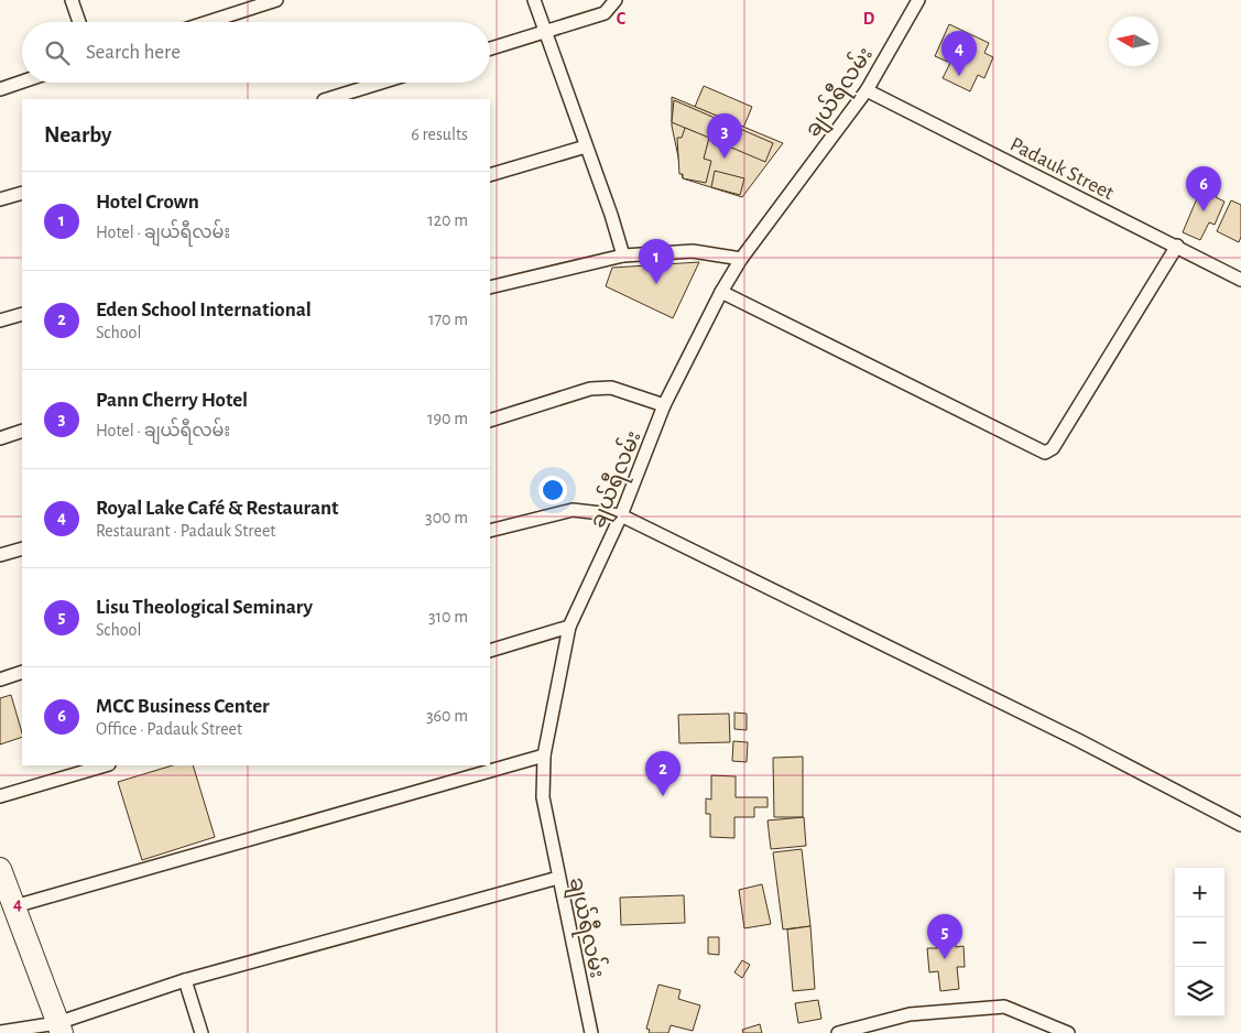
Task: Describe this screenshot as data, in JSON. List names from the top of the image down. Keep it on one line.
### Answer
{"streets":{"street":["ချယ်ရီလမ်း","Padauk Street"]},"crossings":[["ချယ်ရီလမ်း","Padauk Street"]],"north":"left","page":{"search":"Search here","pins":["4","3","6","1","2","5"],"heading":["Nearby","6 results"],"list":[{"mark":"1","name":"Hotel Crown","note":"Hotel · ချယ်ရီလမ်း","value":"120 m"},{"mark":"2","name":"Eden School International","note":"School","value":"170 m"},{"mark":"3","name":"Pann Cherry Hotel","note":"Hotel · ချယ်ရီလမ်း","value":"190 m"},{"mark":"4","name":"Royal Lake Café & Restaurant","note":"Restaurant · Padauk Street","value":"300 m"},{"mark":"5","name":"Lisu Theological Seminary","note":"School","value":"310 m"},{"mark":"6","name":"MCC Business Center","note":"Office · Padauk Street","value":"360 m"}],"map_buttons":["+","−"]},"grid":{"columns":["C","D"],"rows":["4"]}}
